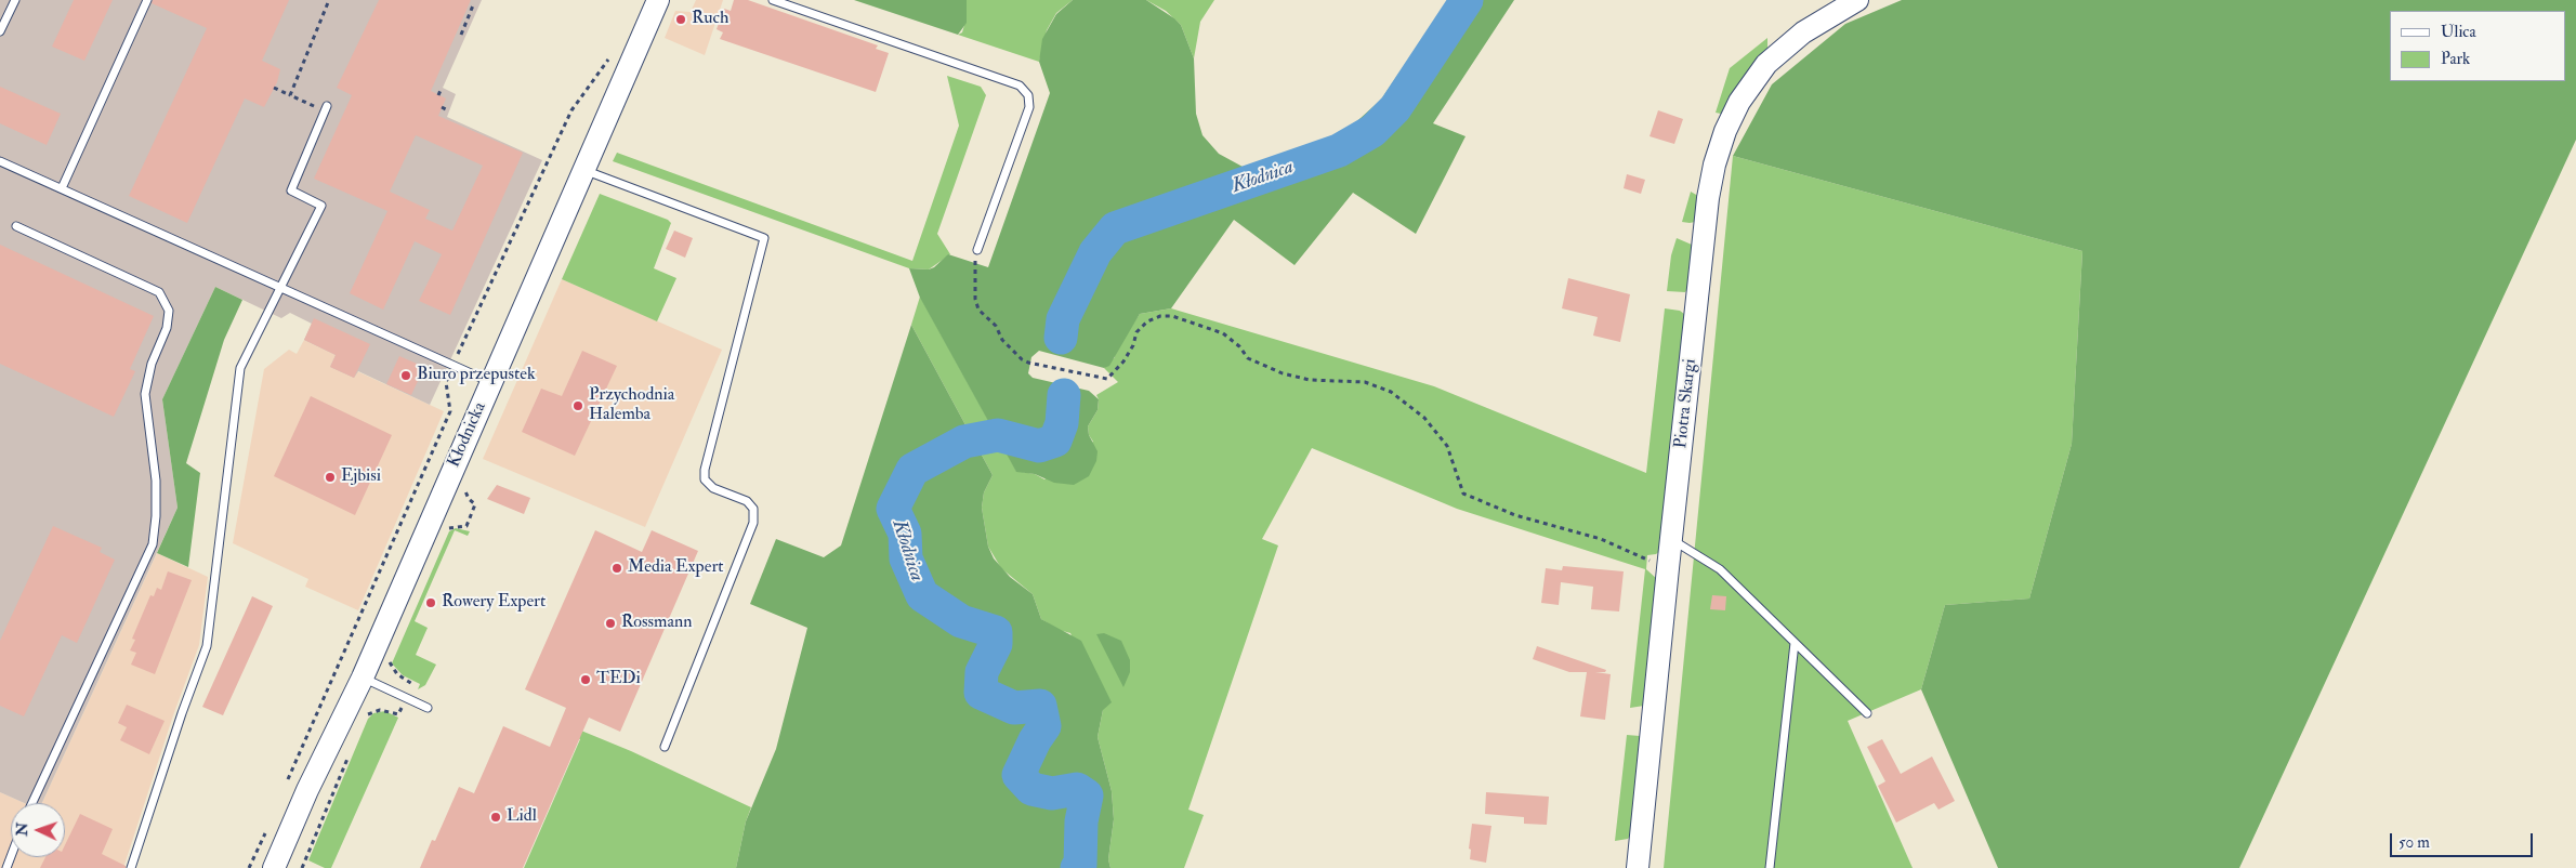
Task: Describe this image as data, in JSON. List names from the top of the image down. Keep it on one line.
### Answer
{"streets":{"street":["Piotra Skargi","Kłodnicka"]},"water":["Kłodnica"],"places":["Ruch","Biuro przepustek","Przychodnia Halemba","Ejbisi","Media Expert","Rowery Expert","Rossmann","TEDi","Lidl"],"legend":["Ulica","Park"],"scale_bar":"50 m","north":"left"}
